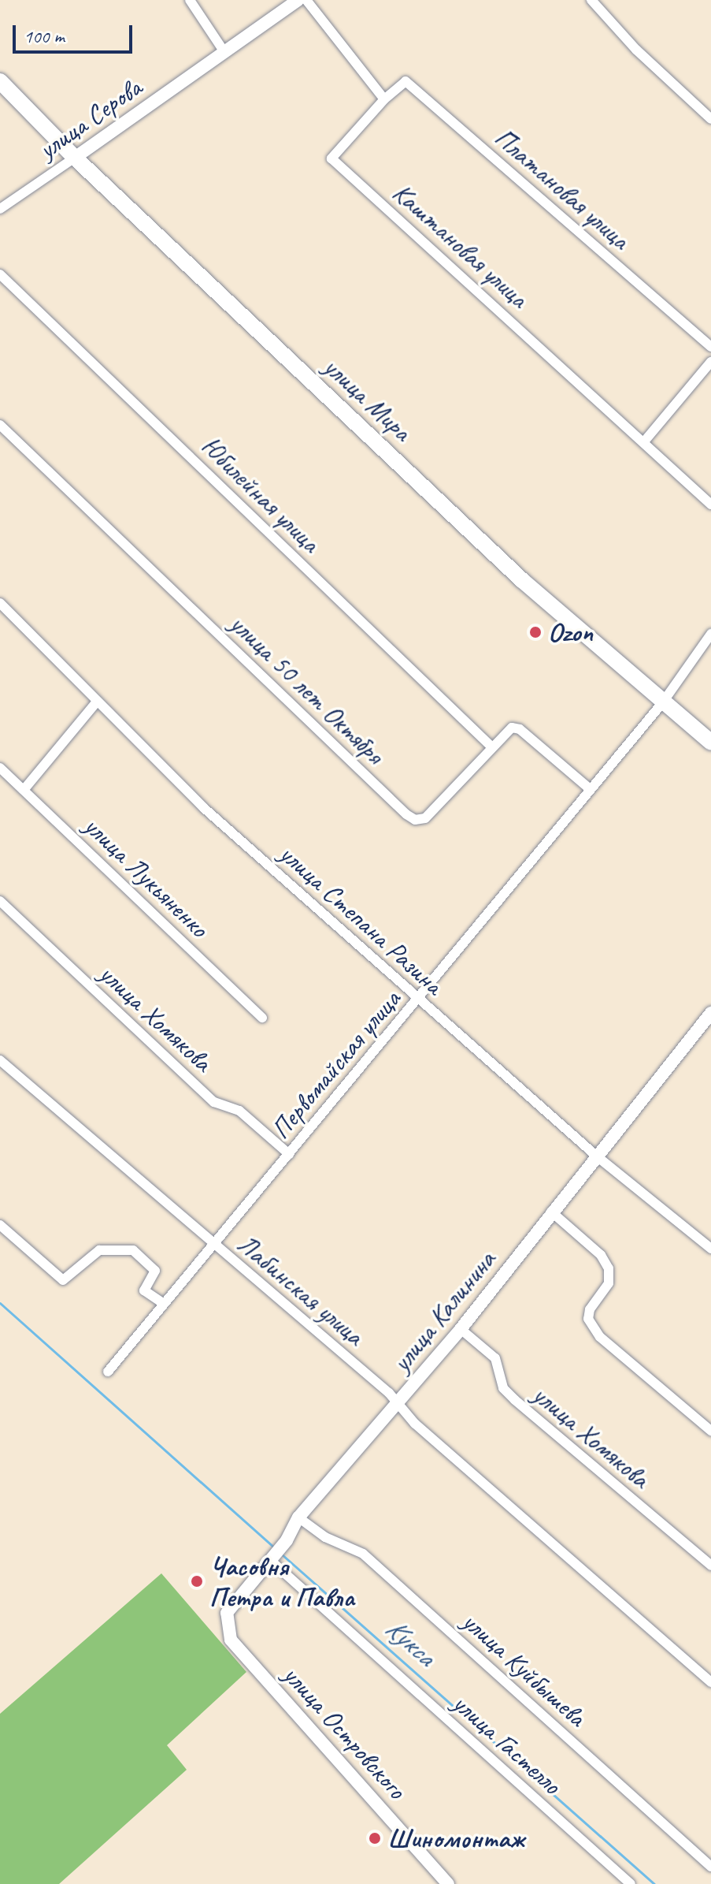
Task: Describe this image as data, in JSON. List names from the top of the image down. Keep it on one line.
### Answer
{"streets":{"main road":["улица Мира"],"street":["улица Серова","Платановая улица","Каштановая улица","Юбилейная улица","улица 50 лет Октября","улица Лукьяненко","улица Степана Разина","улица Хомякова","Первомайская улица","Лабинская улица","улица Калинина","улица Куйбышева","улица Островского","улица Гастелло"]},"crossings":[["улица Серова","улица Мира"],["Платановая улица","Каштановая улица"],["улица Мира","Первомайская улица"],["Юбилейная улица","улица 50 лет Октября"],["улица 50 лет Октября","Первомайская улица"],["улица Степана Разина","Первомайская улица"],["улица Степана Разина","улица Калинина"],["улица Хомякова","Первомайская улица"],["улица Хомякова","улица Калинина"],["Первомайская улица","Лабинская улица"],["Лабинская улица","улица Калинина"],["улица Калинина","улица Куйбышева"],["улица Калинина","улица Островского"],["улица Калинина","улица Гастелло"]],"water":["Кукса"],"places":["Ozon","Часовня Петра и Павла","Шиномонтаж"],"scale_bar":"100 m"}
